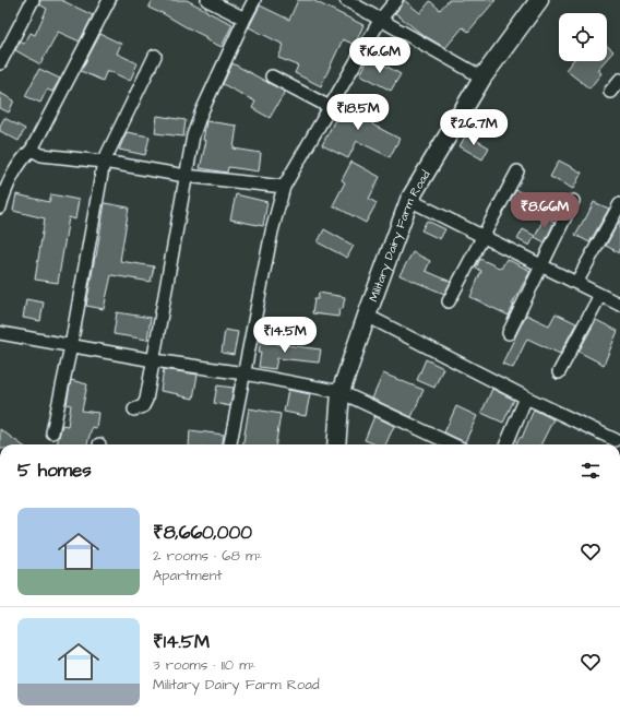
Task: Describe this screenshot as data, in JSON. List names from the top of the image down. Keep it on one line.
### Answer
{"streets":{"main road":["Military Dairy Farm Road"]},"page":{"price":["₹16.6M","₹18.5M","₹26.7M","₹8.66M","₹14.5M"],"heading":"5 homes","list":[{"name":"₹8,660,000","note":"2 rooms · 68 m² · Apartment"},{"name":"₹14.5M","note":"3 rooms · 110 m² · Military Dairy Farm Road"}]}}
